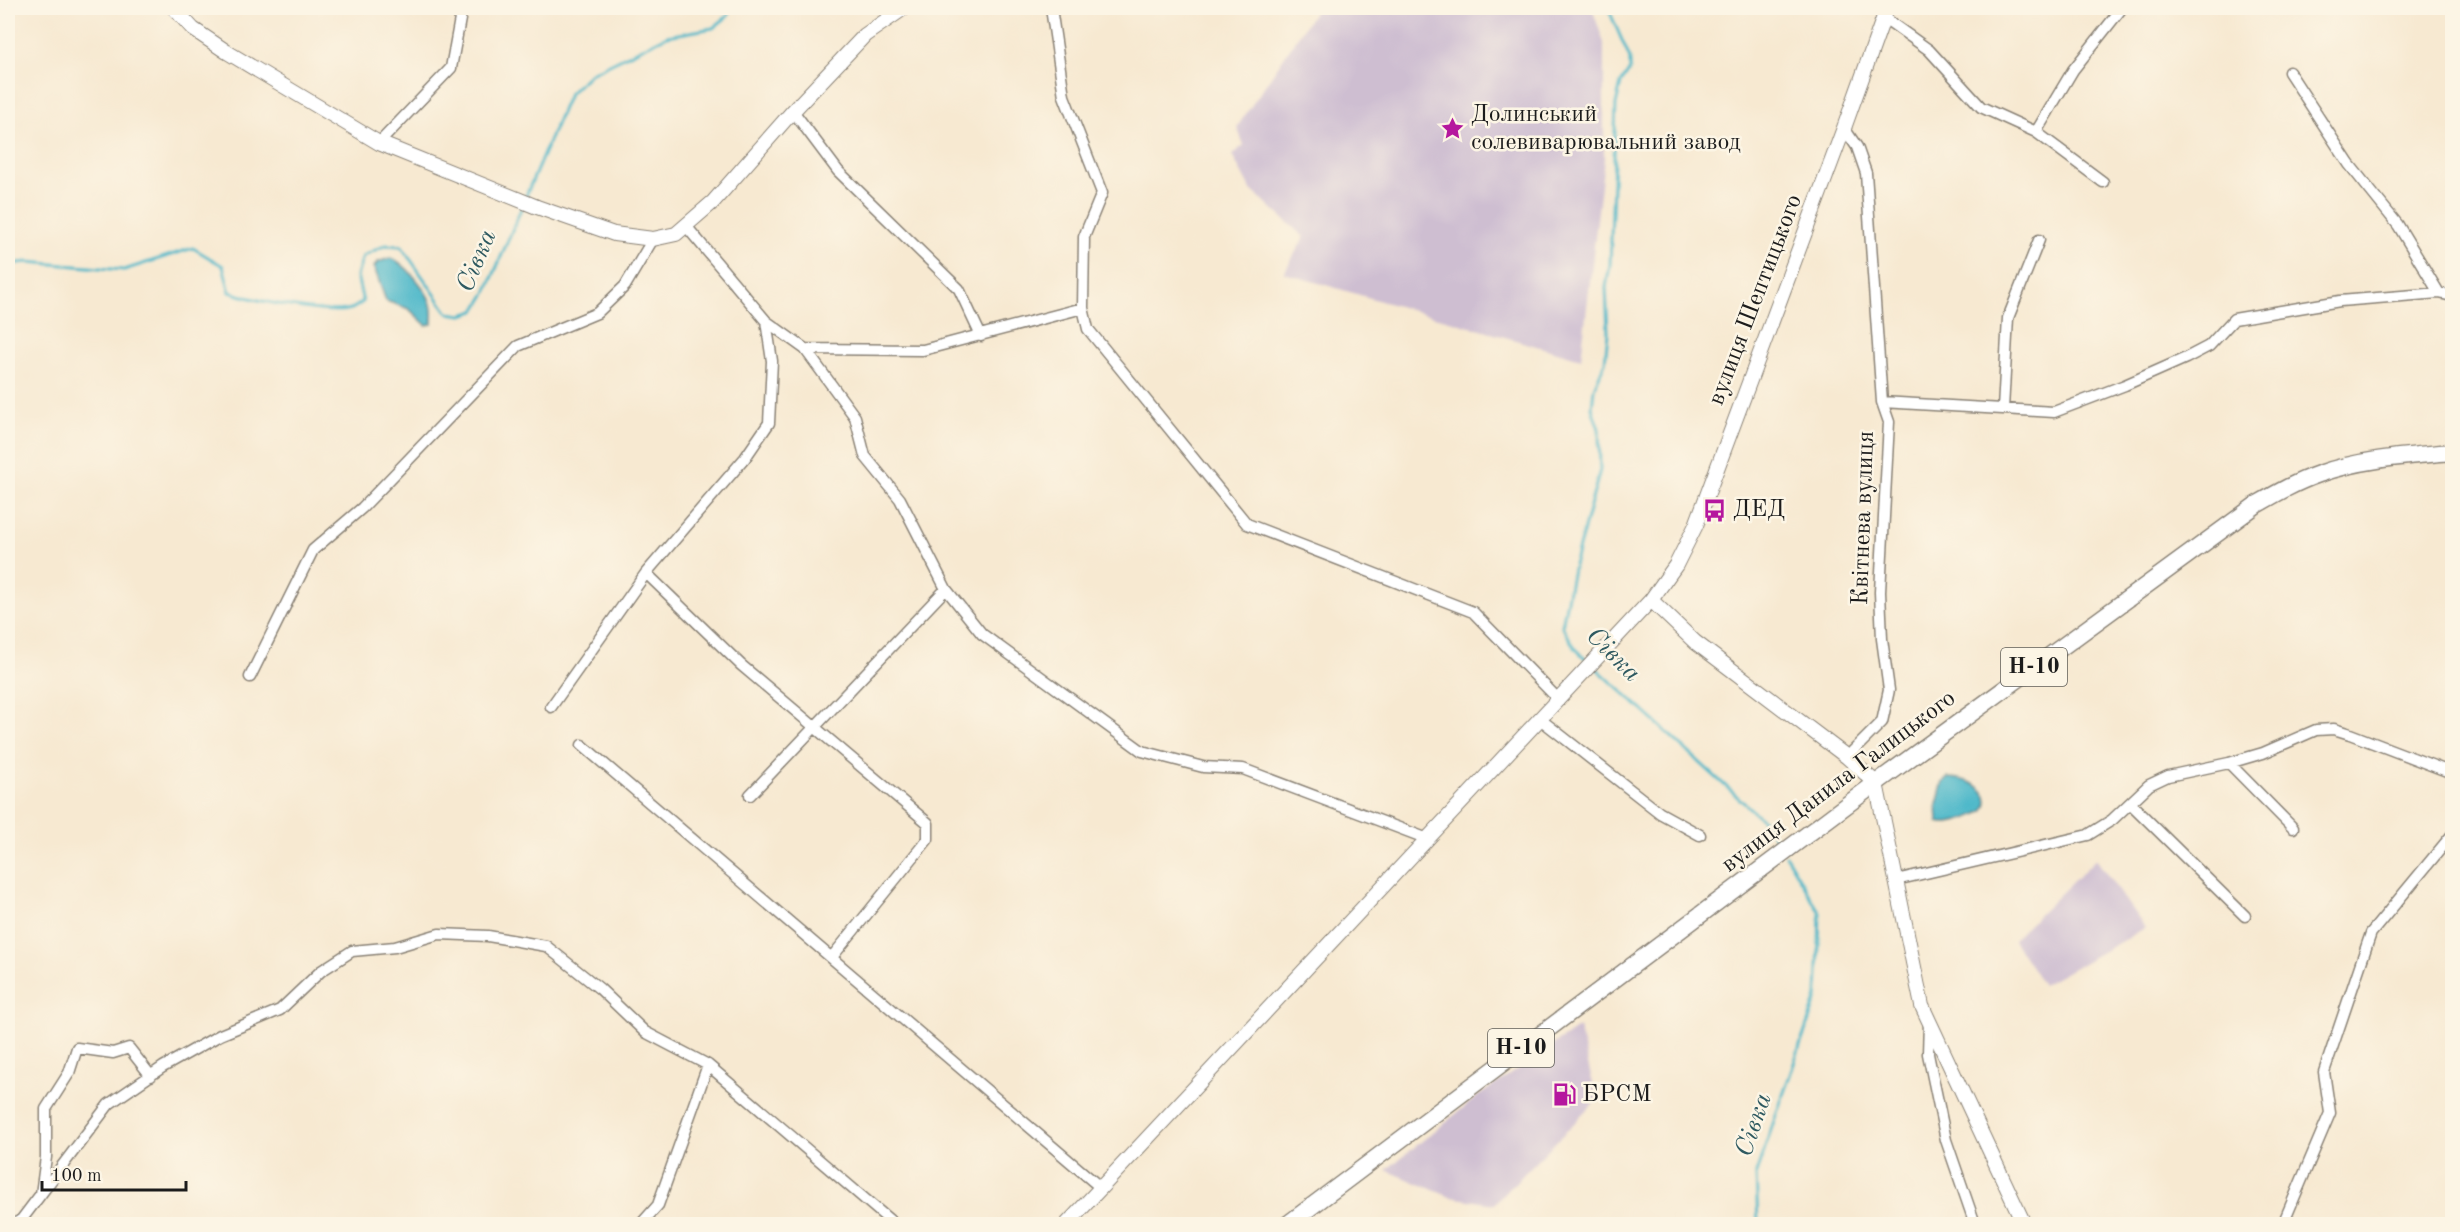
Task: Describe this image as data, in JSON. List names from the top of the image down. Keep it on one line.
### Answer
{"streets":{"main road":["Н-10","вулиця Данила Галицького"],"street":["вулиця Шептицького","Квітнева вулиця"]},"crossings":[["вулиця Шептицького","Квітнева вулиця"]],"water":["Сівка"],"places":{"place":["Долинський солевиварювальний завод"],"bus stop":["ДЕД"],"fuel station":["БРСМ"]},"scale_bar":"100 m"}
